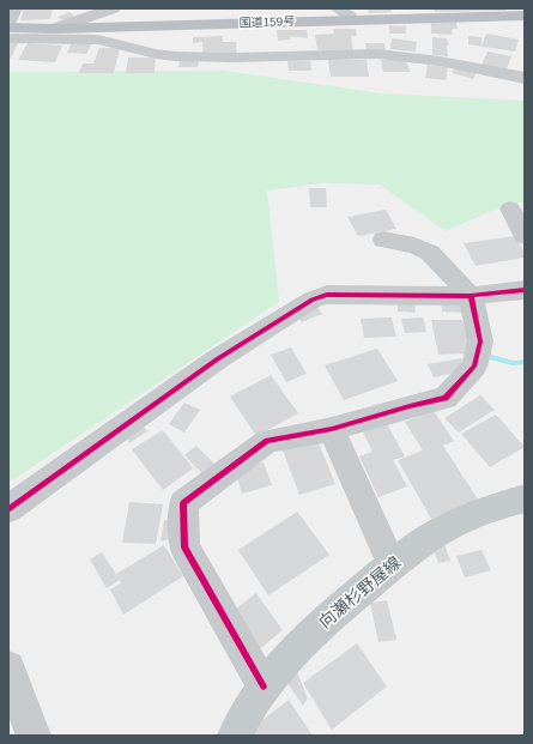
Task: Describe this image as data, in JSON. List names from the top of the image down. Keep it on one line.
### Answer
{"streets":{"highway":["国道159号"],"main road":["向瀬杉野屋線"]}}
